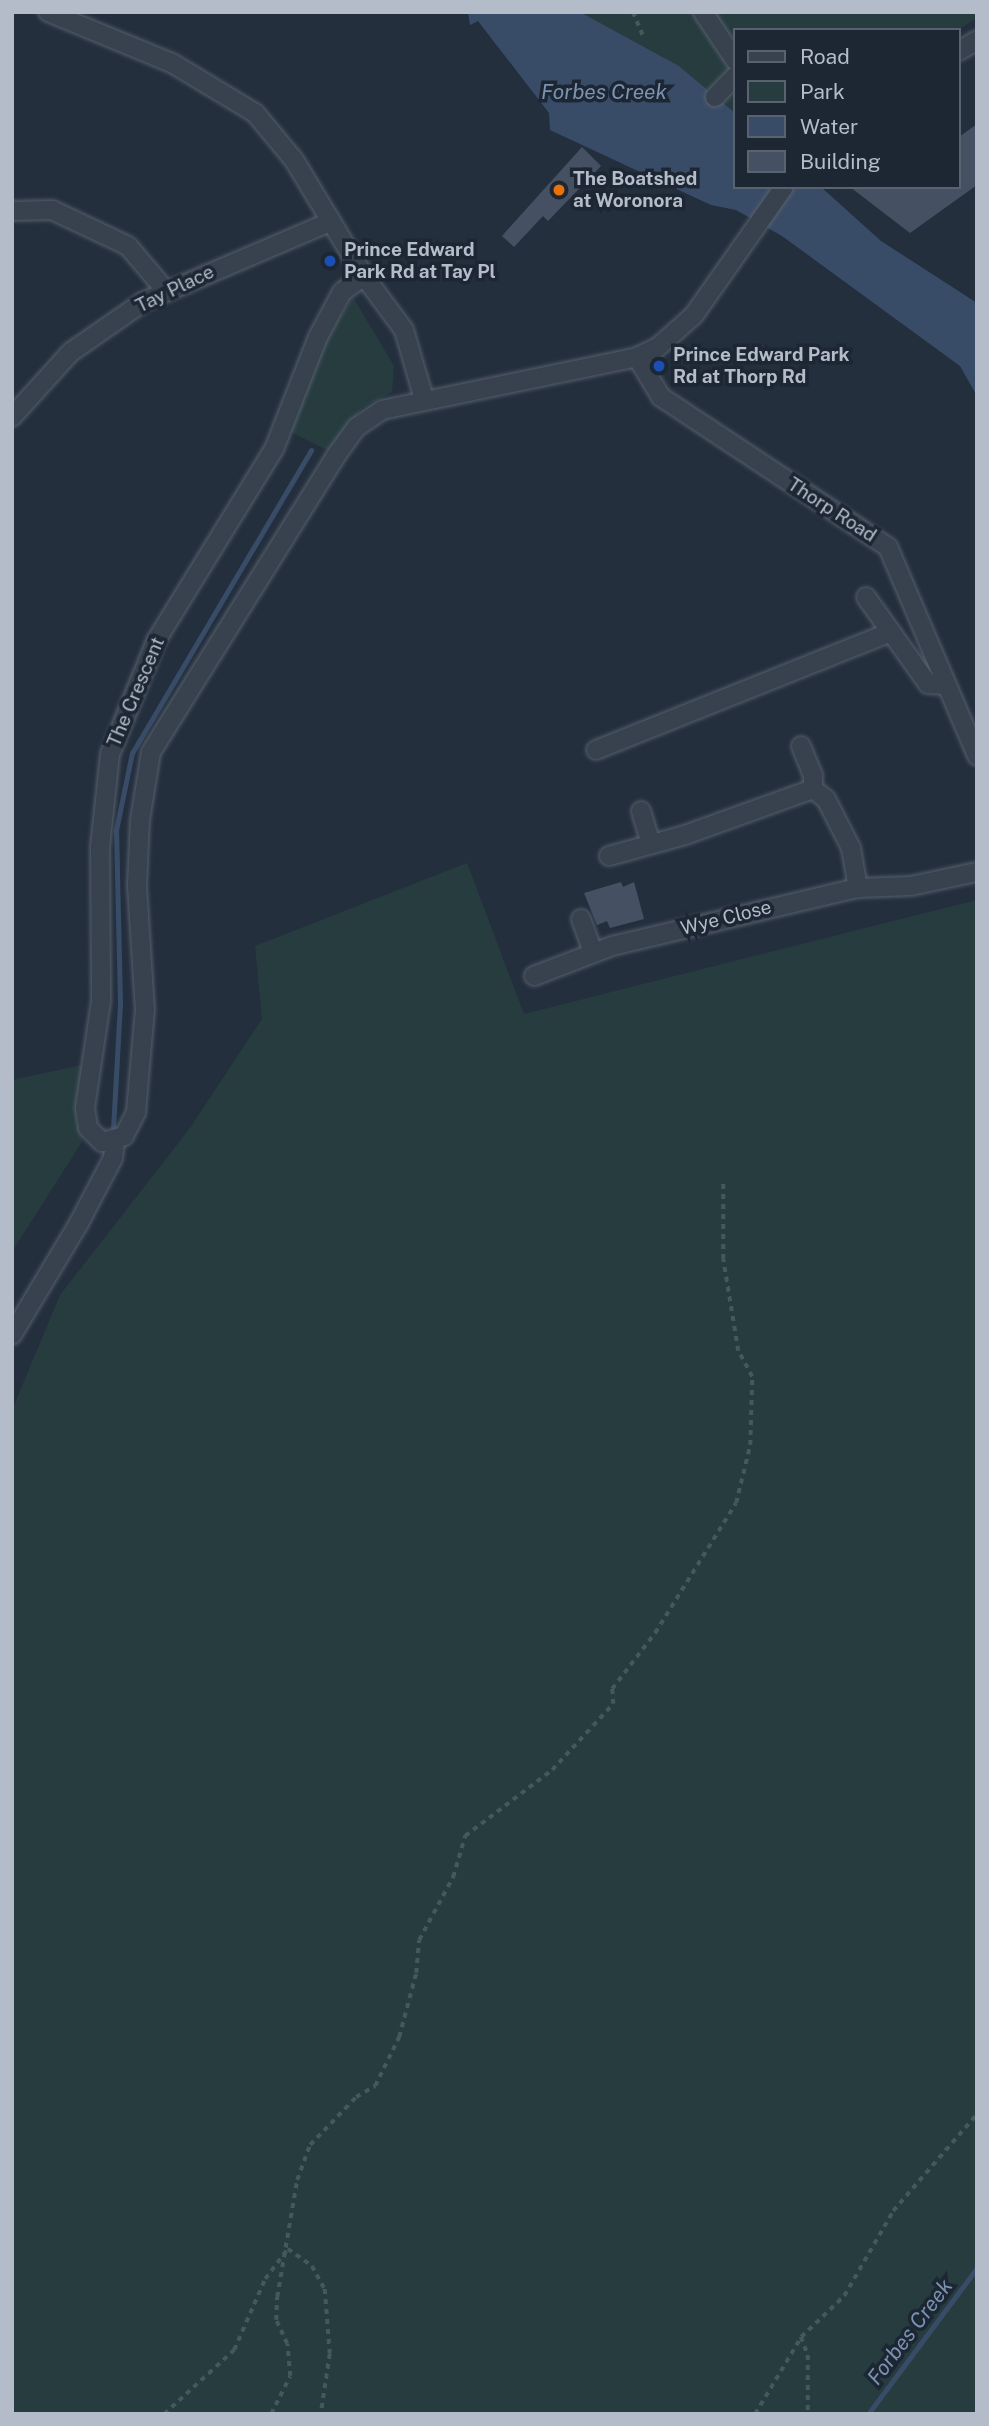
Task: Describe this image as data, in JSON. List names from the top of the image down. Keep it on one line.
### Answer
{"streets":{"street":["Tay Place","Thorp Road","The Crescent","Wye Close"]},"crossings":[["Thorp Road","The Crescent"]],"water":["Forbes Creek"],"places":["The Boatshed at Woronora","Prince Edward Park Rd at Tay Pl","Prince Edward Park Rd at Thorp Rd"],"legend":["Road","Park","Water","Building"]}
